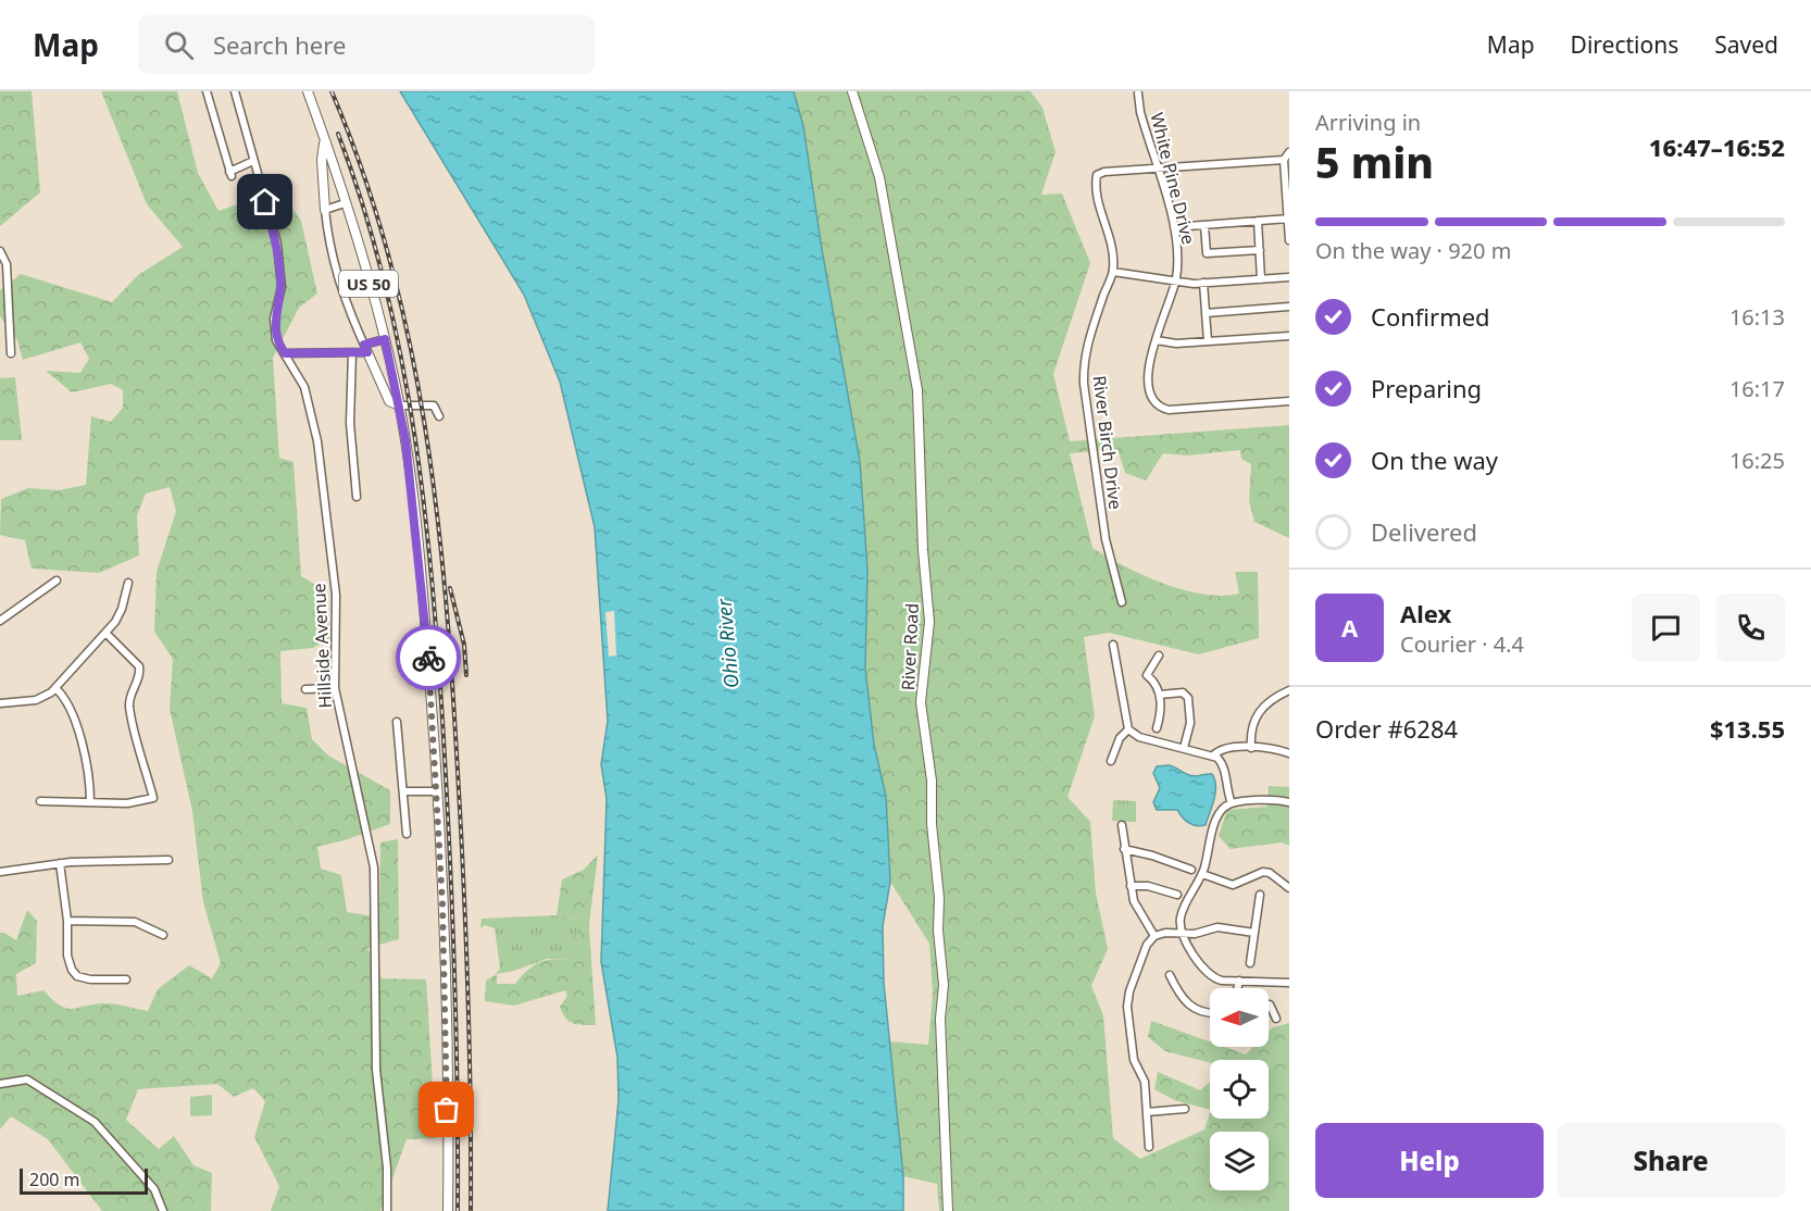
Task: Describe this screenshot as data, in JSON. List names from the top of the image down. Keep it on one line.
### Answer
{"streets":{"main road":["US 50","River Road"],"street":["White Pine Drive","River Birch Drive","Hillside Avenue"]},"crossings":[["White Pine Drive","River Birch Drive"]],"water":["Ohio River"],"scale_bar":"200 m","north":"left","page":{"header":"Map","search":"Search here","nav":["Map","Directions","Saved"],"heading":["5 min","Arriving in","16:47–16:52"],"panel":["Alex","Courier · 4.4","Order #6284","$13.55"],"bar":"On the way · 920 m","list":[["Confirmed","16:13"],["Preparing","16:17"],["On the way","16:25"],"Delivered"],"round":"A","buttons":["Help","Share"],"scale":"200 m"}}
